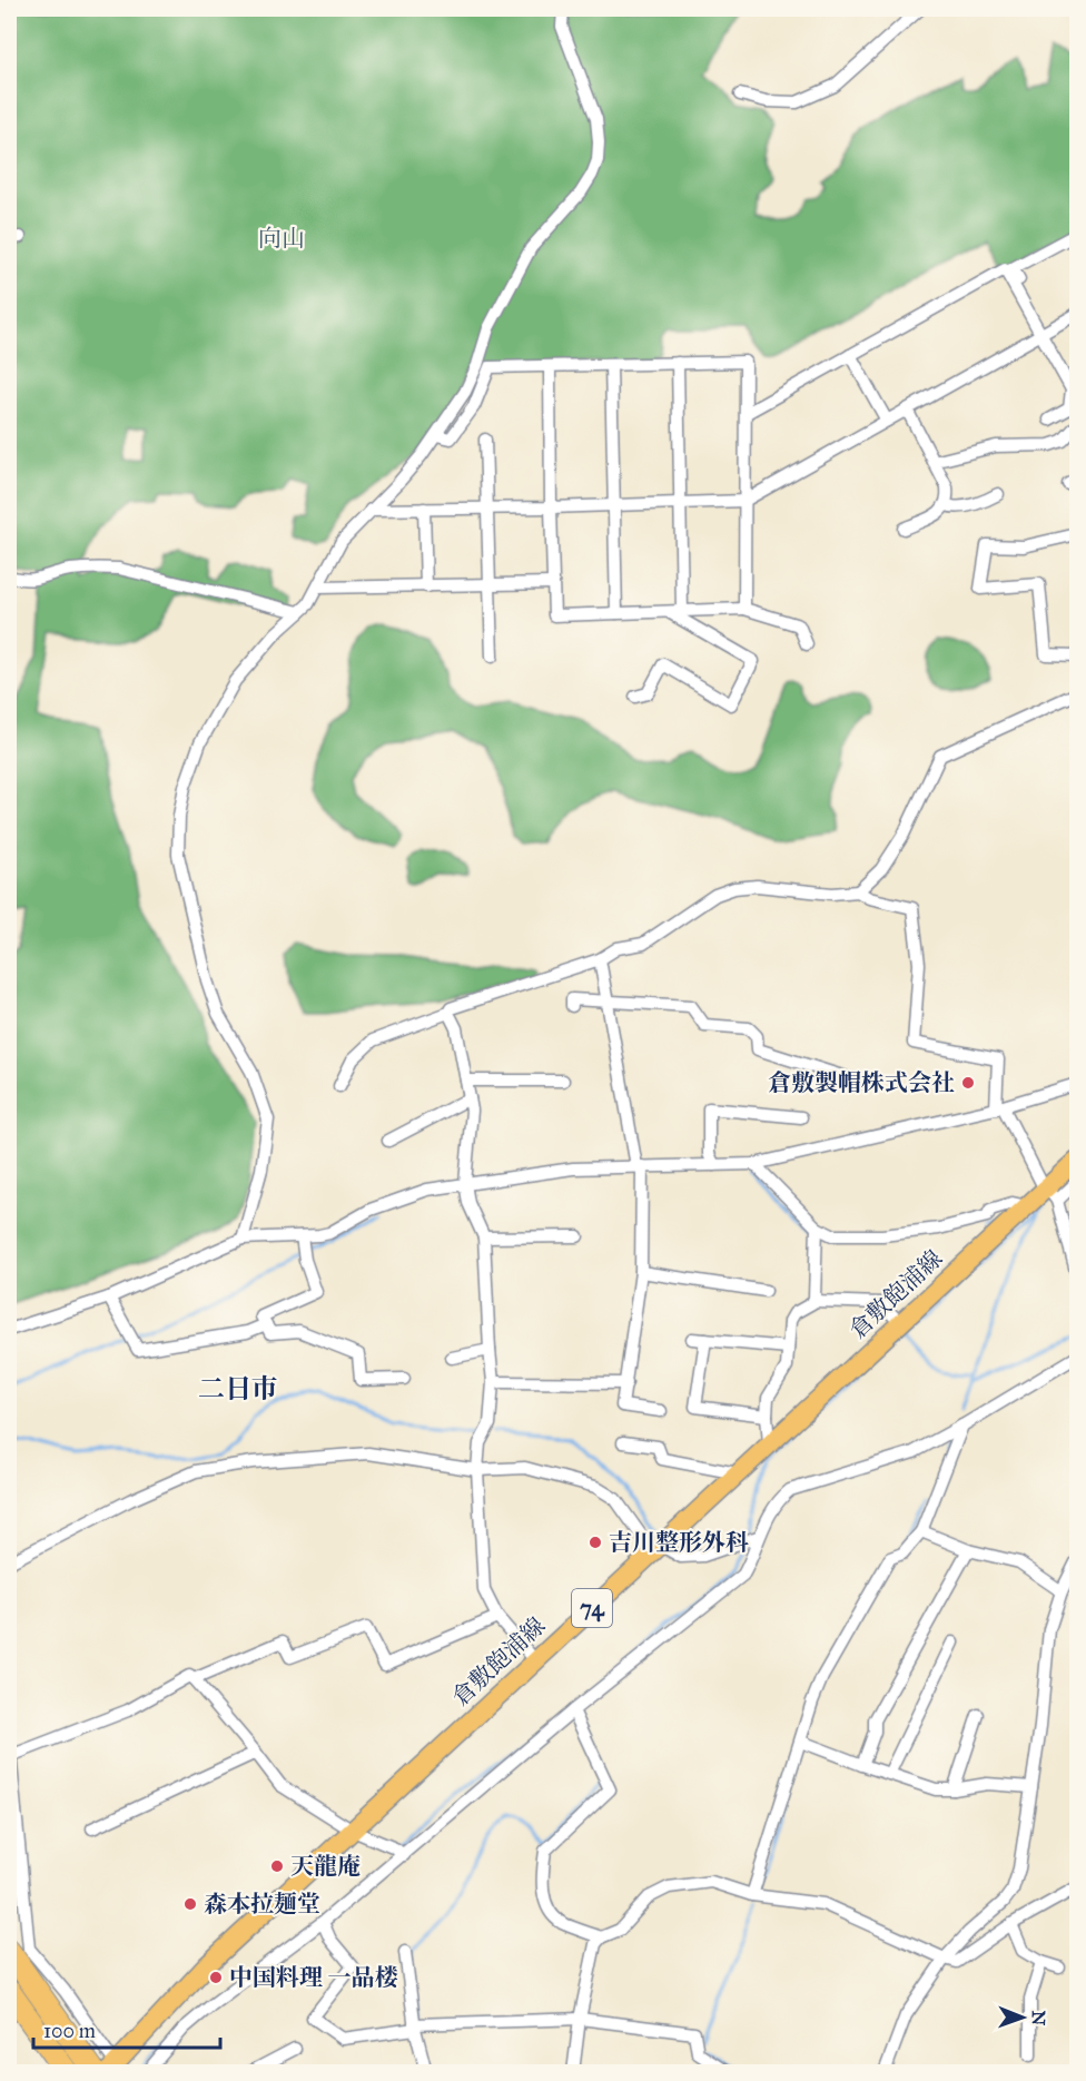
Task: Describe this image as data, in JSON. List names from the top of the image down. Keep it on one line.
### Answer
{"streets":{"main road":["倉敷飽浦線","74"]},"districts":["二日市"],"parks":["向山"],"places":["倉敷製帽株式会社","吉川整形外科","天龍庵","森本拉麺堂","中国料理 一品楼"],"scale_bar":"100 m","north":"right"}
